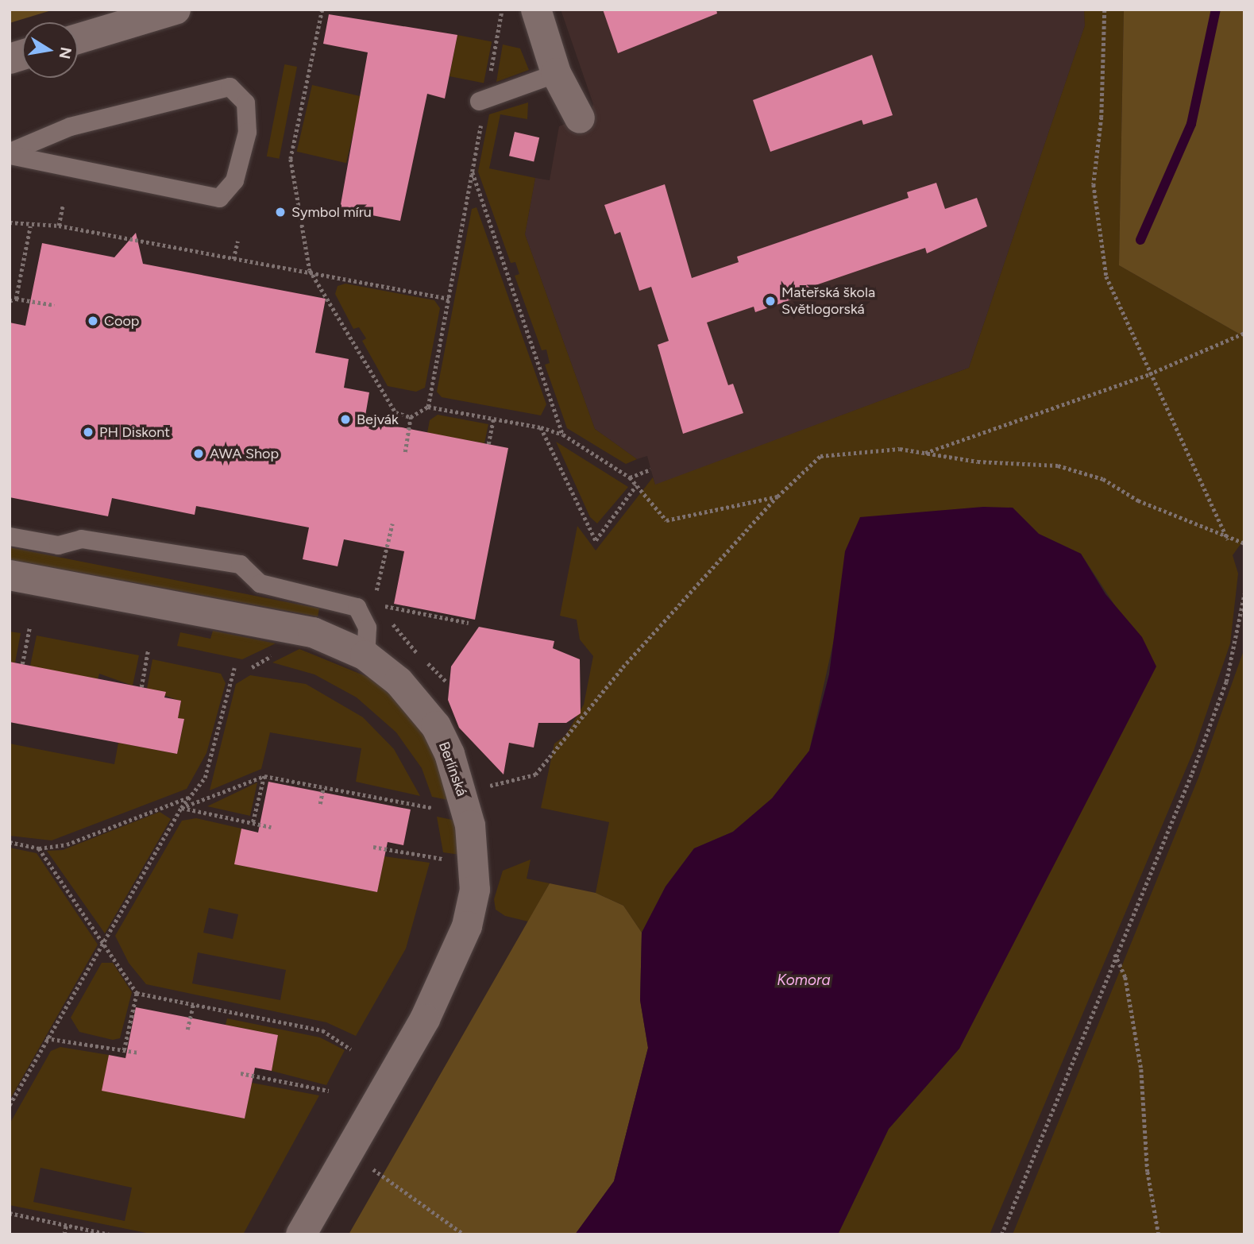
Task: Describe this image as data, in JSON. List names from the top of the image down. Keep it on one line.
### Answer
{"streets":{"street":["Berlínská"]},"water":["Komora"],"places":["Symbol míru","Mateřská škola Světlogorská","Coop","Bejvák","PH Diskont","AWA Shop"],"north":"right"}
